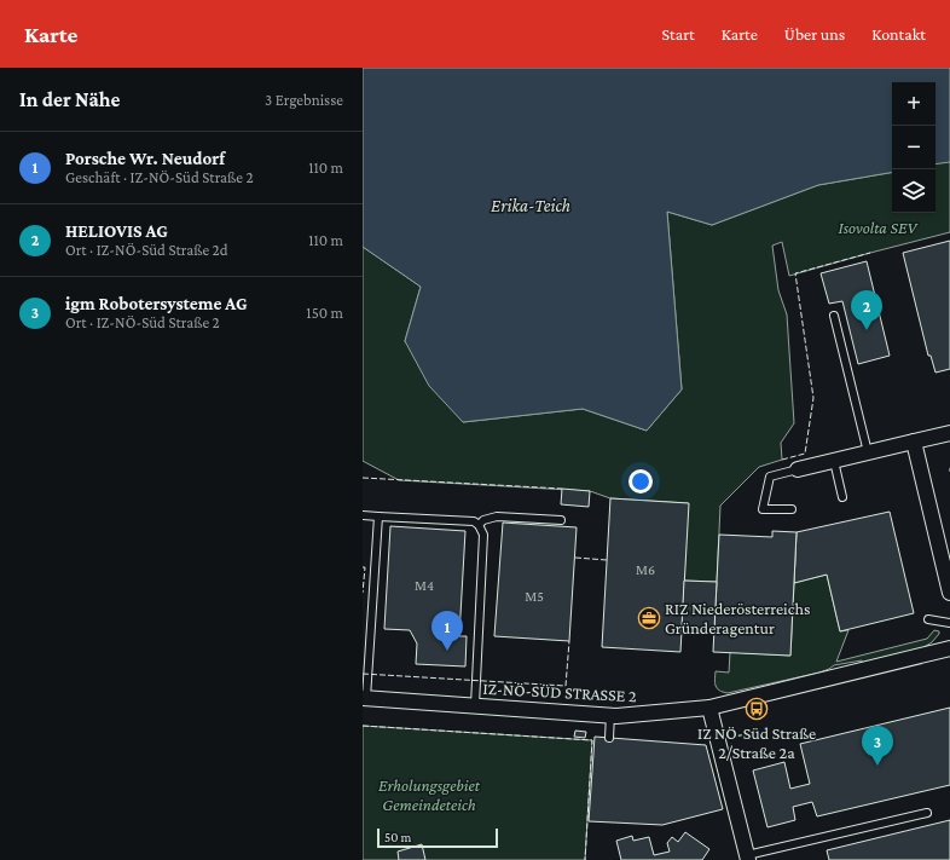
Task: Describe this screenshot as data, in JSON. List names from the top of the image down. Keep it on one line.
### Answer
{"streets":{"street":["IZ-NÖ-SÜD STRASSE 2"]},"water":["Erika-Teich"],"parks":["Isovolta SEV","Erholungsgebiet Gemeindeteich"],"places":{"office":["RIZ Niederösterreichs Gründeragentur"],"bus stop":["IZ NÖ-Süd Straße 2/Straße 2a"]},"house_numbers":["M6","M4","M5"],"scale_bar":"50 m","page":{"header":"Karte","nav":["Start","Karte","Über uns","Kontakt"],"heading":["In der Nähe","3 Ergebnisse"],"map_buttons":["+","−"],"list":[{"mark":"1","name":"Porsche Wr. Neudorf","note":"Geschäft · IZ-NÖ-Süd Straße 2","value":"110 m"},{"mark":"2","name":"HELIOVIS AG","note":"Ort · IZ-NÖ-Süd Straße 2d","value":"110 m"},{"mark":"3","name":"igm Robotersysteme AG","note":"Ort · IZ-NÖ-Süd Straße 2","value":"150 m"}],"pins":["2","1","3"],"scale":"50 m"}}
